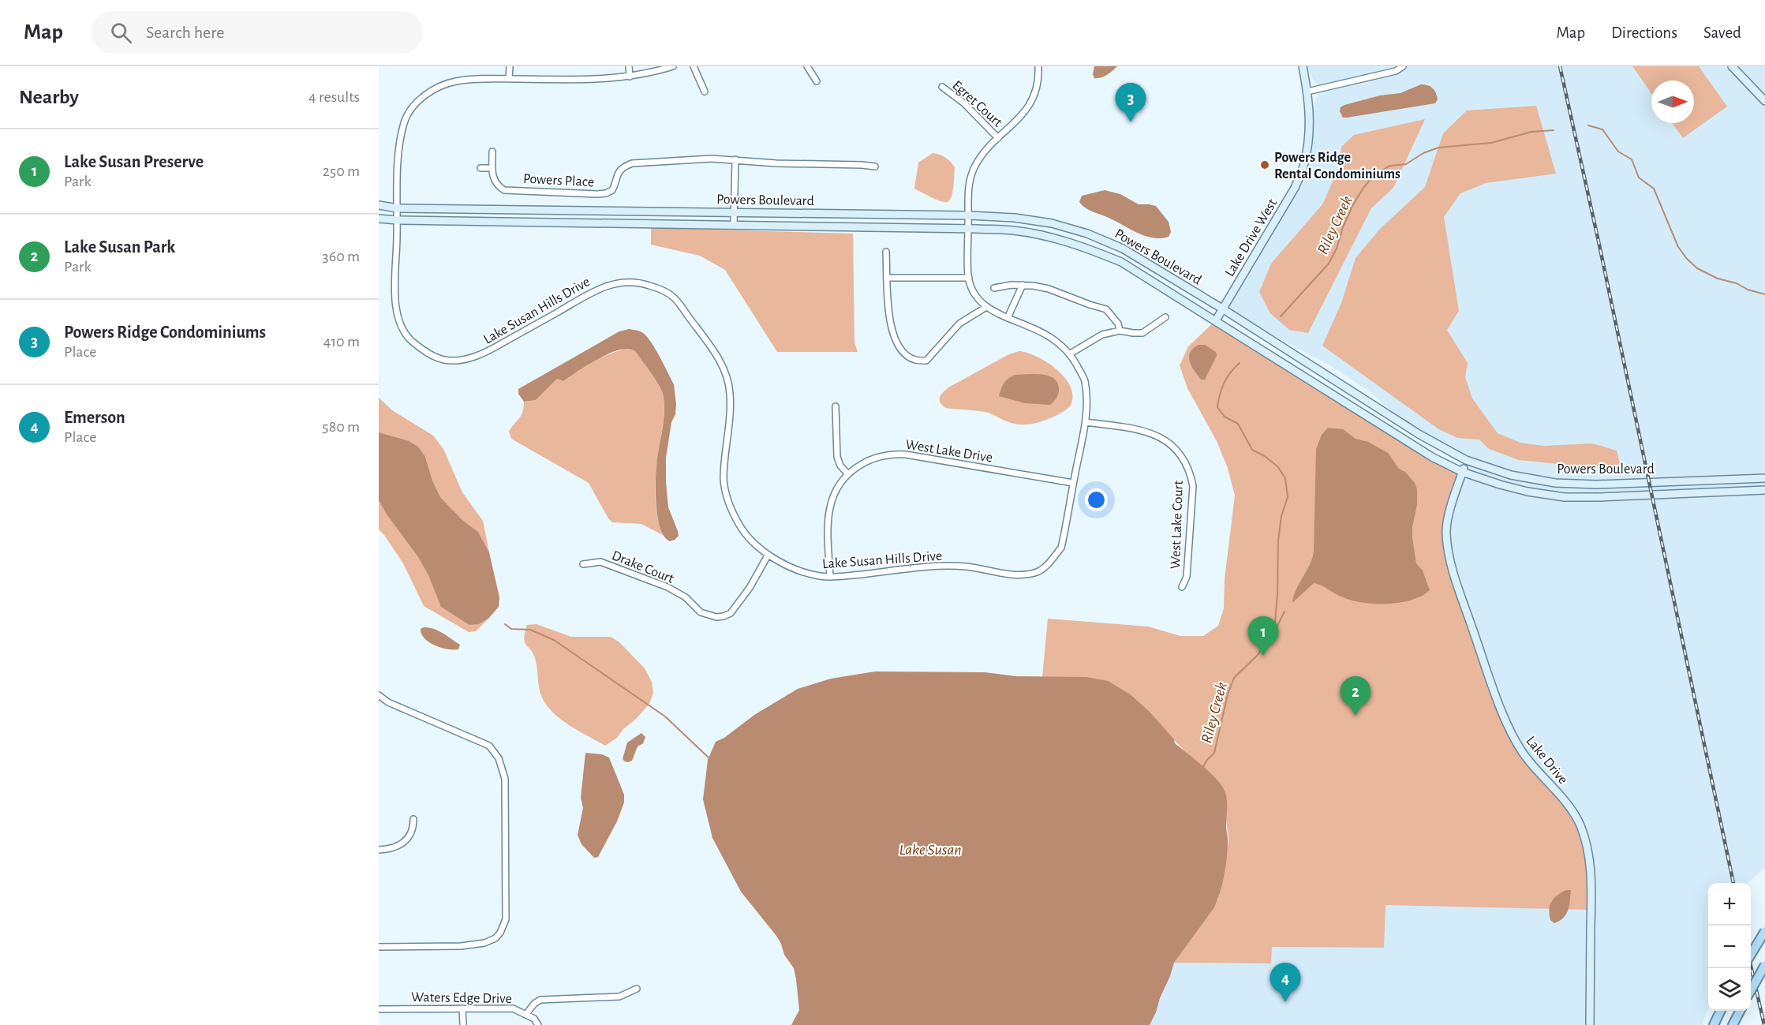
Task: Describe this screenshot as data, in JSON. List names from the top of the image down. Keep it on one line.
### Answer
{"streets":{"main road":["Powers Boulevard","Lake Drive West","Lake Drive"],"street":["Egret Court","Powers Place","Lake Susan Hills Drive","West Lake Drive","West Lake Court","Drake Court","Waters Edge Drive"]},"crossings":[["Egret Court","Lake Susan Hills Drive"],["Powers Boulevard","Lake Drive West"],["Powers Boulevard","Lake Susan Hills Drive"],["Powers Boulevard","Lake Drive"],["Lake Susan Hills Drive","West Lake Drive"],["Lake Susan Hills Drive","West Lake Court"],["Lake Susan Hills Drive","Drake Court"]],"water":["Riley Creek","Lake Susan"],"places":["Powers Ridge Rental Condominiums"],"north":"right","page":{"header":"Map","search":"Search here","nav":["Map","Directions","Saved"],"heading":["Nearby","4 results"],"pins":["3","1","2","4"],"list":[{"mark":"1","name":"Lake Susan Preserve","note":"Park","value":"250 m"},{"mark":"2","name":"Lake Susan Park","note":"Park","value":"360 m"},{"mark":"3","name":"Powers Ridge Condominiums","note":"Place","value":"410 m"},{"mark":"4","name":"Emerson","note":"Place","value":"580 m"}],"map_buttons":["+","−"]}}
